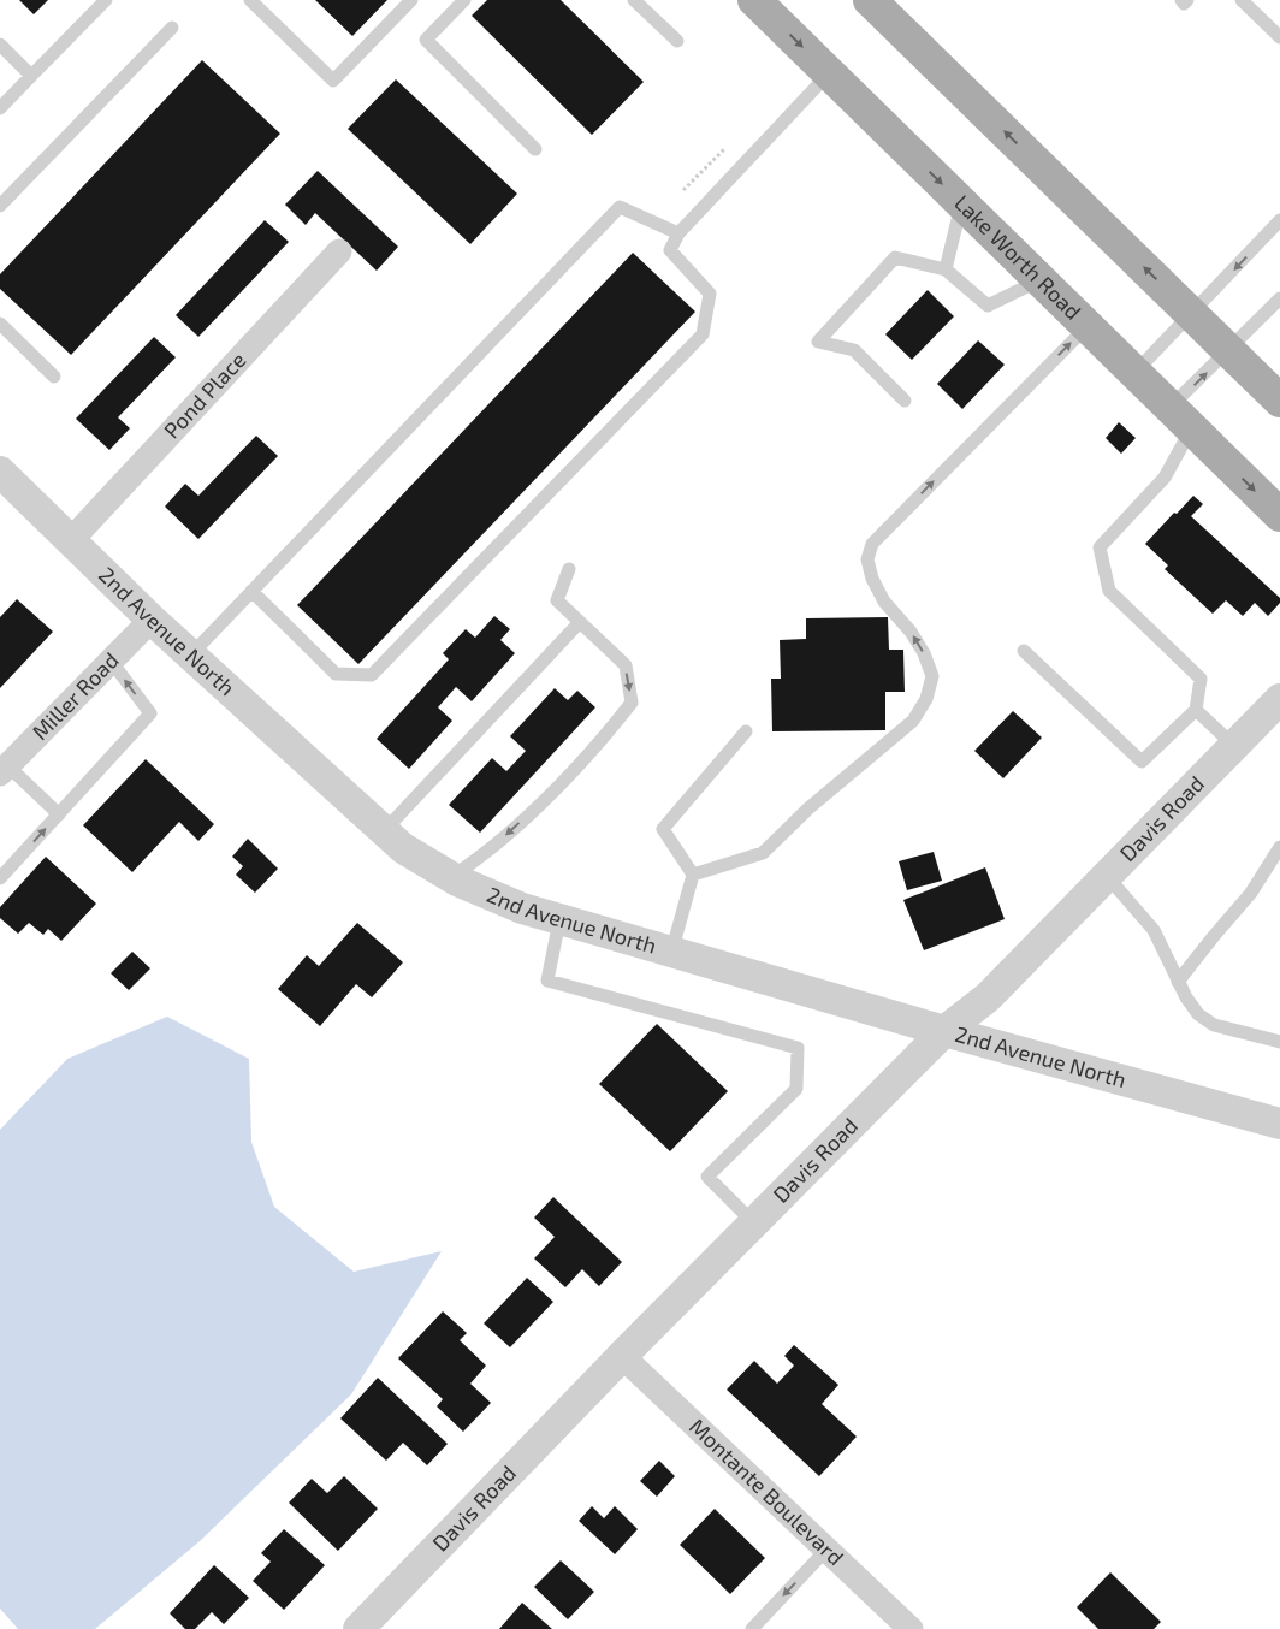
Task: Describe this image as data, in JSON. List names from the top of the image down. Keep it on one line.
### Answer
{"streets":{"main road":["Lake Worth Road"],"street":["Pond Place","2nd Avenue North","Miller Road","Davis Road","Montante Boulevard"]},"crossings":[["Pond Place","2nd Avenue North"],["2nd Avenue North","Miller Road"],["2nd Avenue North","Davis Road"],["Davis Road","Montante Boulevard"]]}
